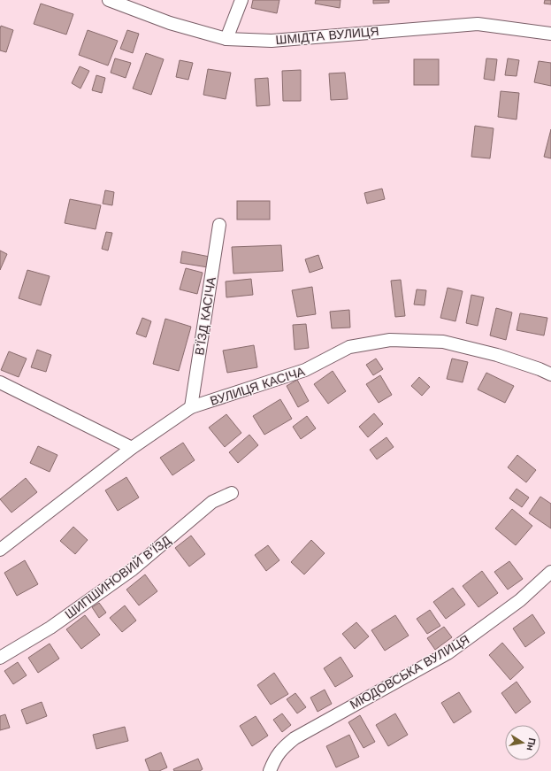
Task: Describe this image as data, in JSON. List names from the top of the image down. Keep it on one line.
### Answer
{"streets":{"street":["ШМІДТА ВУЛИЦЯ","В’ЇЗД КАСІЧА","ВУЛИЦЯ КАСІЧА","ШИПШИНОВИЙ В'ЇЗД","МЮДОВСЬКА ВУЛИЦЯ"]},"crossings":[["В’ЇЗД КАСІЧА","ВУЛИЦЯ КАСІЧА"]],"north":"right"}
